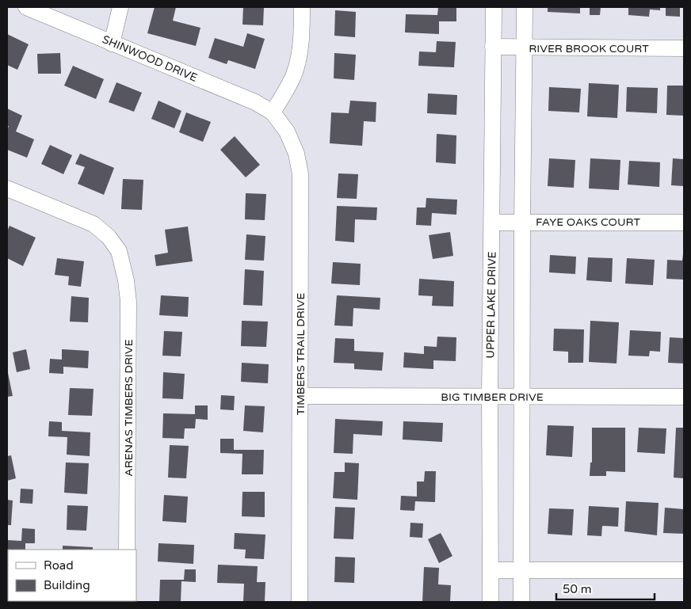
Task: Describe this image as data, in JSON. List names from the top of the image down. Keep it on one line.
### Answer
{"streets":{"street":["RIVER BROOK COURT","SHINWOOD DRIVE","FAYE OAKS COURT","UPPER LAKE DRIVE","TIMBERS TRAIL DRIVE","BIG TIMBER DRIVE","ARENAS TIMBERS DRIVE"]},"crossings":[["RIVER BROOK COURT","UPPER LAKE DRIVE"],["SHINWOOD DRIVE","TIMBERS TRAIL DRIVE"],["FAYE OAKS COURT","UPPER LAKE DRIVE"],["UPPER LAKE DRIVE","BIG TIMBER DRIVE"],["TIMBERS TRAIL DRIVE","BIG TIMBER DRIVE"]],"legend":["Road","Building"],"scale_bar":"50 m"}
